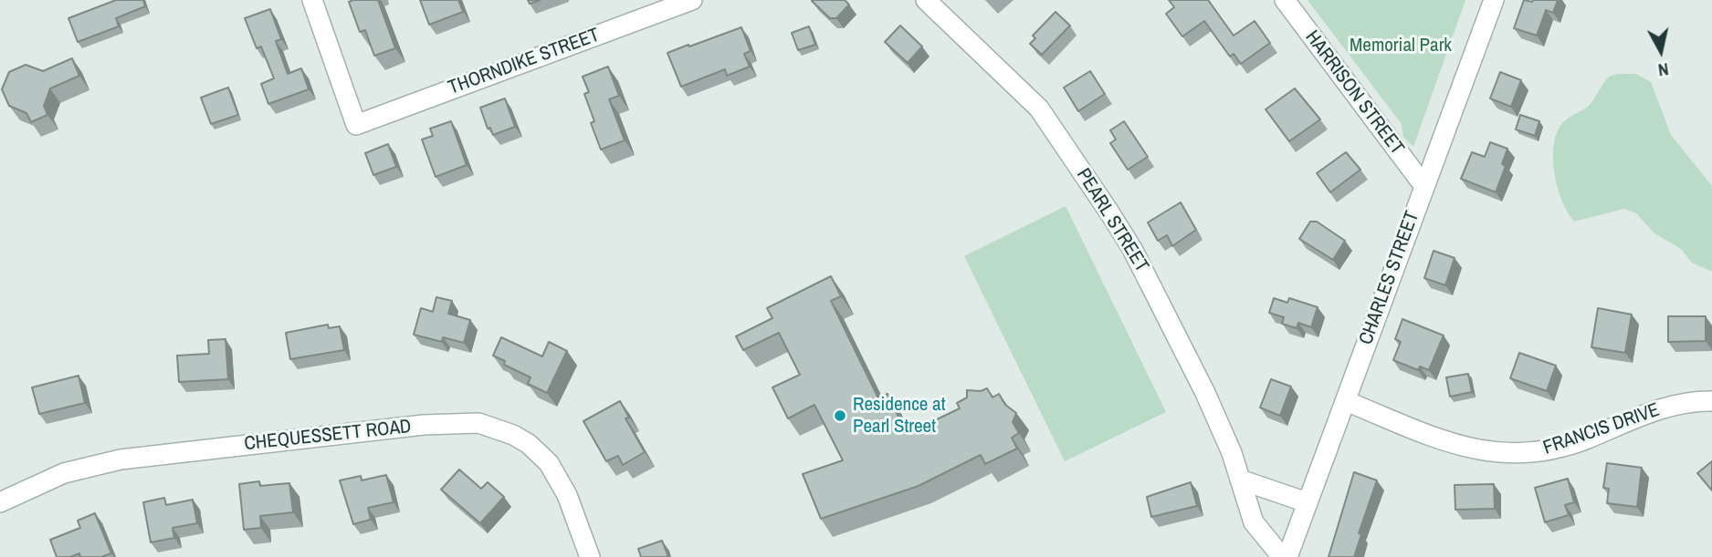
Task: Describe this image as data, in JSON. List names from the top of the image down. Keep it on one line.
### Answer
{"streets":{"street":["THORNDIKE STREET","HARRISON STREET","PEARL STREET","CHARLES STREET","FRANCIS DRIVE","CHEQUESSETT ROAD"]},"crossings":[["HARRISON STREET","CHARLES STREET"],["CHARLES STREET","FRANCIS DRIVE"]],"parks":["Memorial Park"],"places":["Residence at Pearl Street"],"north":"bottom"}
